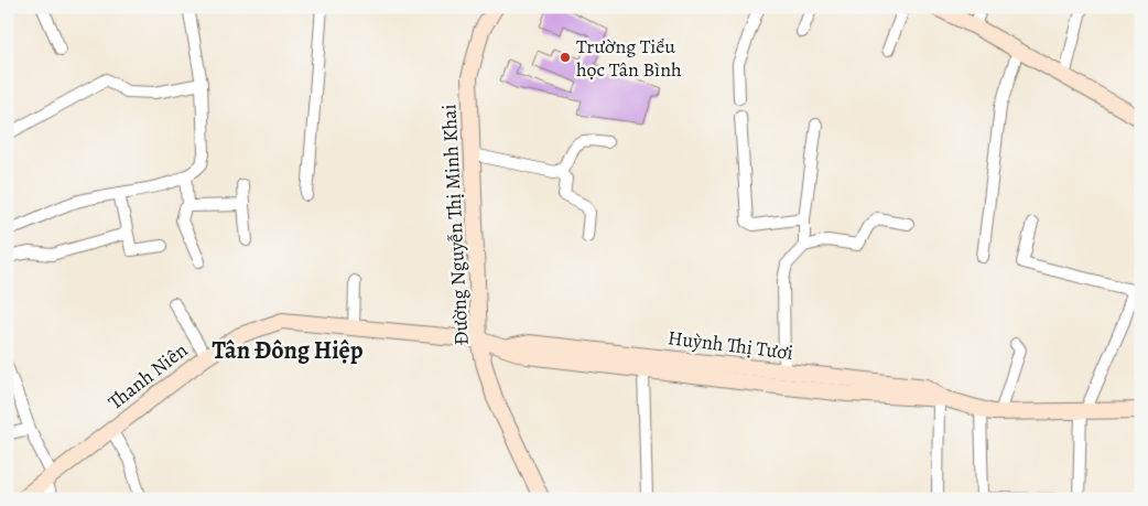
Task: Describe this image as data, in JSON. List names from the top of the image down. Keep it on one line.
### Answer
{"streets":{"street":["Đường Nguyễn Thị Minh Khai","Huỳnh Thị Tươi","Thanh Niên"]},"crossings":[["Đường Nguyễn Thị Minh Khai","Huỳnh Thị Tươi"],["Đường Nguyễn Thị Minh Khai","Thanh Niên"],["Huỳnh Thị Tươi","Thanh Niên"]],"districts":["Tân Đông Hiệp"],"places":["Trường Tiểu học Tân Bình"]}
